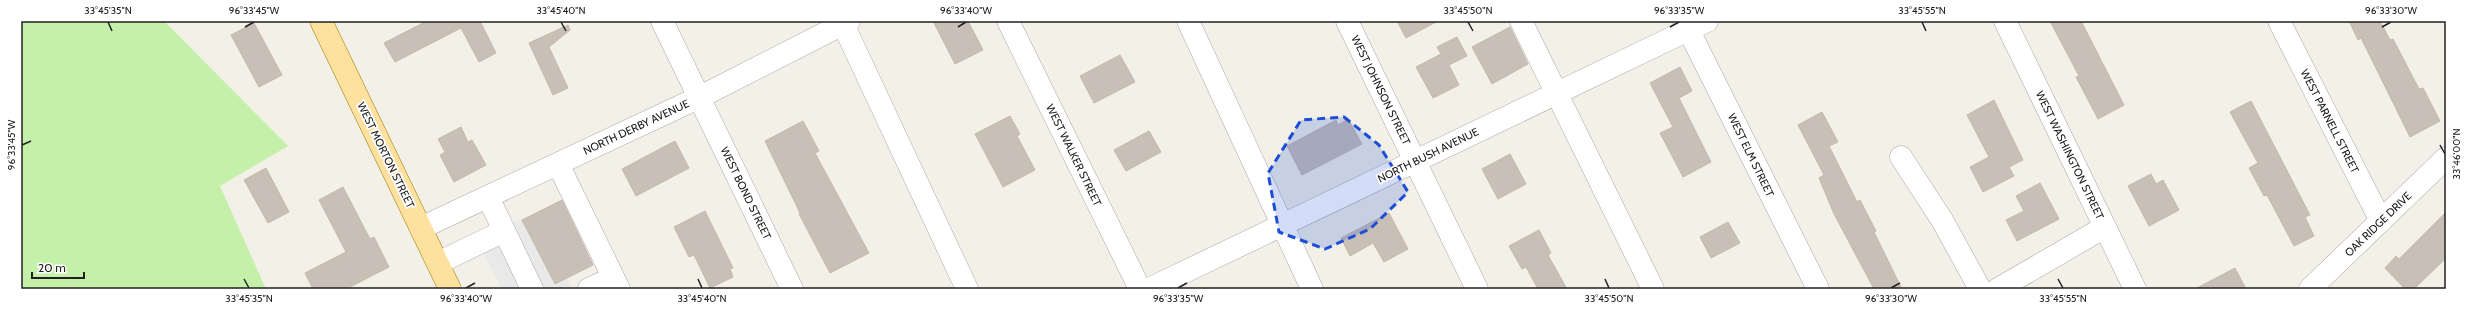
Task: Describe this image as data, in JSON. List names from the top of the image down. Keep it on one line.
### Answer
{"streets":{"main road":["WEST MORTON STREET"],"street":["WEST JOHNSON STREET","WEST PARNELL STREET","NORTH DERBY AVENUE","WEST WALKER STREET","NORTH BUSH AVENUE","WEST ELM STREET","WEST WASHINGTON STREET","WEST BOND STREET","OAK RIDGE DRIVE"]},"crossings":[["WEST JOHNSON STREET","NORTH BUSH AVENUE"],["WEST PARNELL STREET","OAK RIDGE DRIVE"],["NORTH DERBY AVENUE","WEST MORTON STREET"],["NORTH DERBY AVENUE","WEST BOND STREET"],["NORTH BUSH AVENUE","WEST ELM STREET"]],"scale_bar":"20 m","coordinates":["33°45'35\"N","96°33'45\"W","33°45'40\"N","96°33'40\"W","33°45'50\"N","96°33'35\"W","33°45'55\"N","96°33'30\"W","33°46'00\"N"]}
